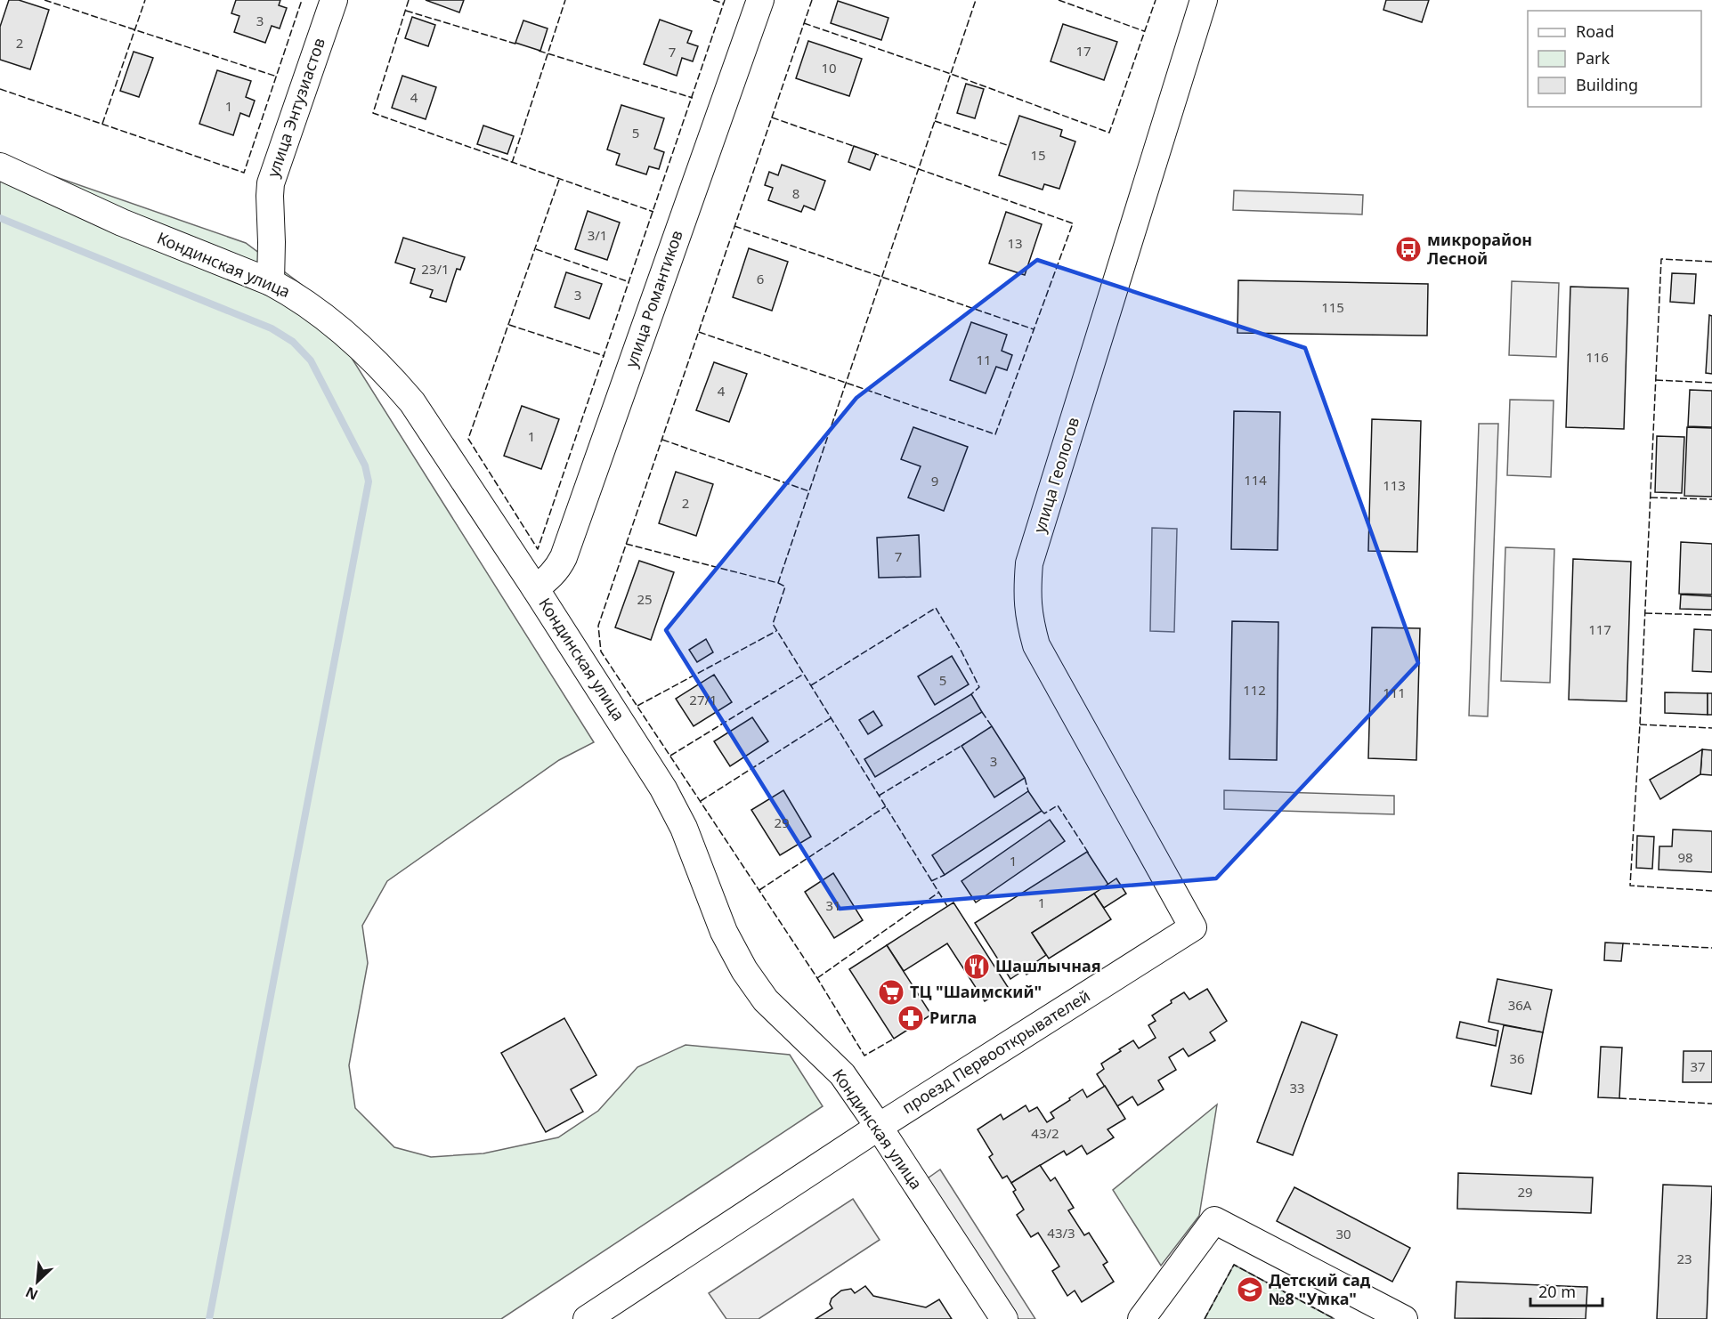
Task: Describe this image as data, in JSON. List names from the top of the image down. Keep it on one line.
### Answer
{"streets":{"street":["улица Энтузиастов","Кондинская улица","улица Романтиков","улица Геологов","проезд Первооткрывателей"]},"crossings":[["улица Энтузиастов","Кондинская улица"],["Кондинская улица","улица Романтиков"],["Кондинская улица","проезд Первооткрывателей"],["улица Геологов","проезд Первооткрывателей"]],"places":{"bus stop":["микрорайон Лесной"],"restaurant":["Шашлычная"],"supermarket":["ТЦ \"Шаимский\""],"pharmacy":["Ригла"],"school or university":["Детский сад №8 \"Умка\""]},"house_numbers":["3","2","17","7","10","4","1","5","15","8","3/1","13","23/1","6","3","115","116","11","4","1","114","9","113","2","7","25","117","5","112","111","27/1","3","29","98","1","1","31","36А","36","37","33","43/2","29","43/3","30","23"],"legend":["Road","Park","Building"],"scale_bar":"20 m","north":"bottom left"}
